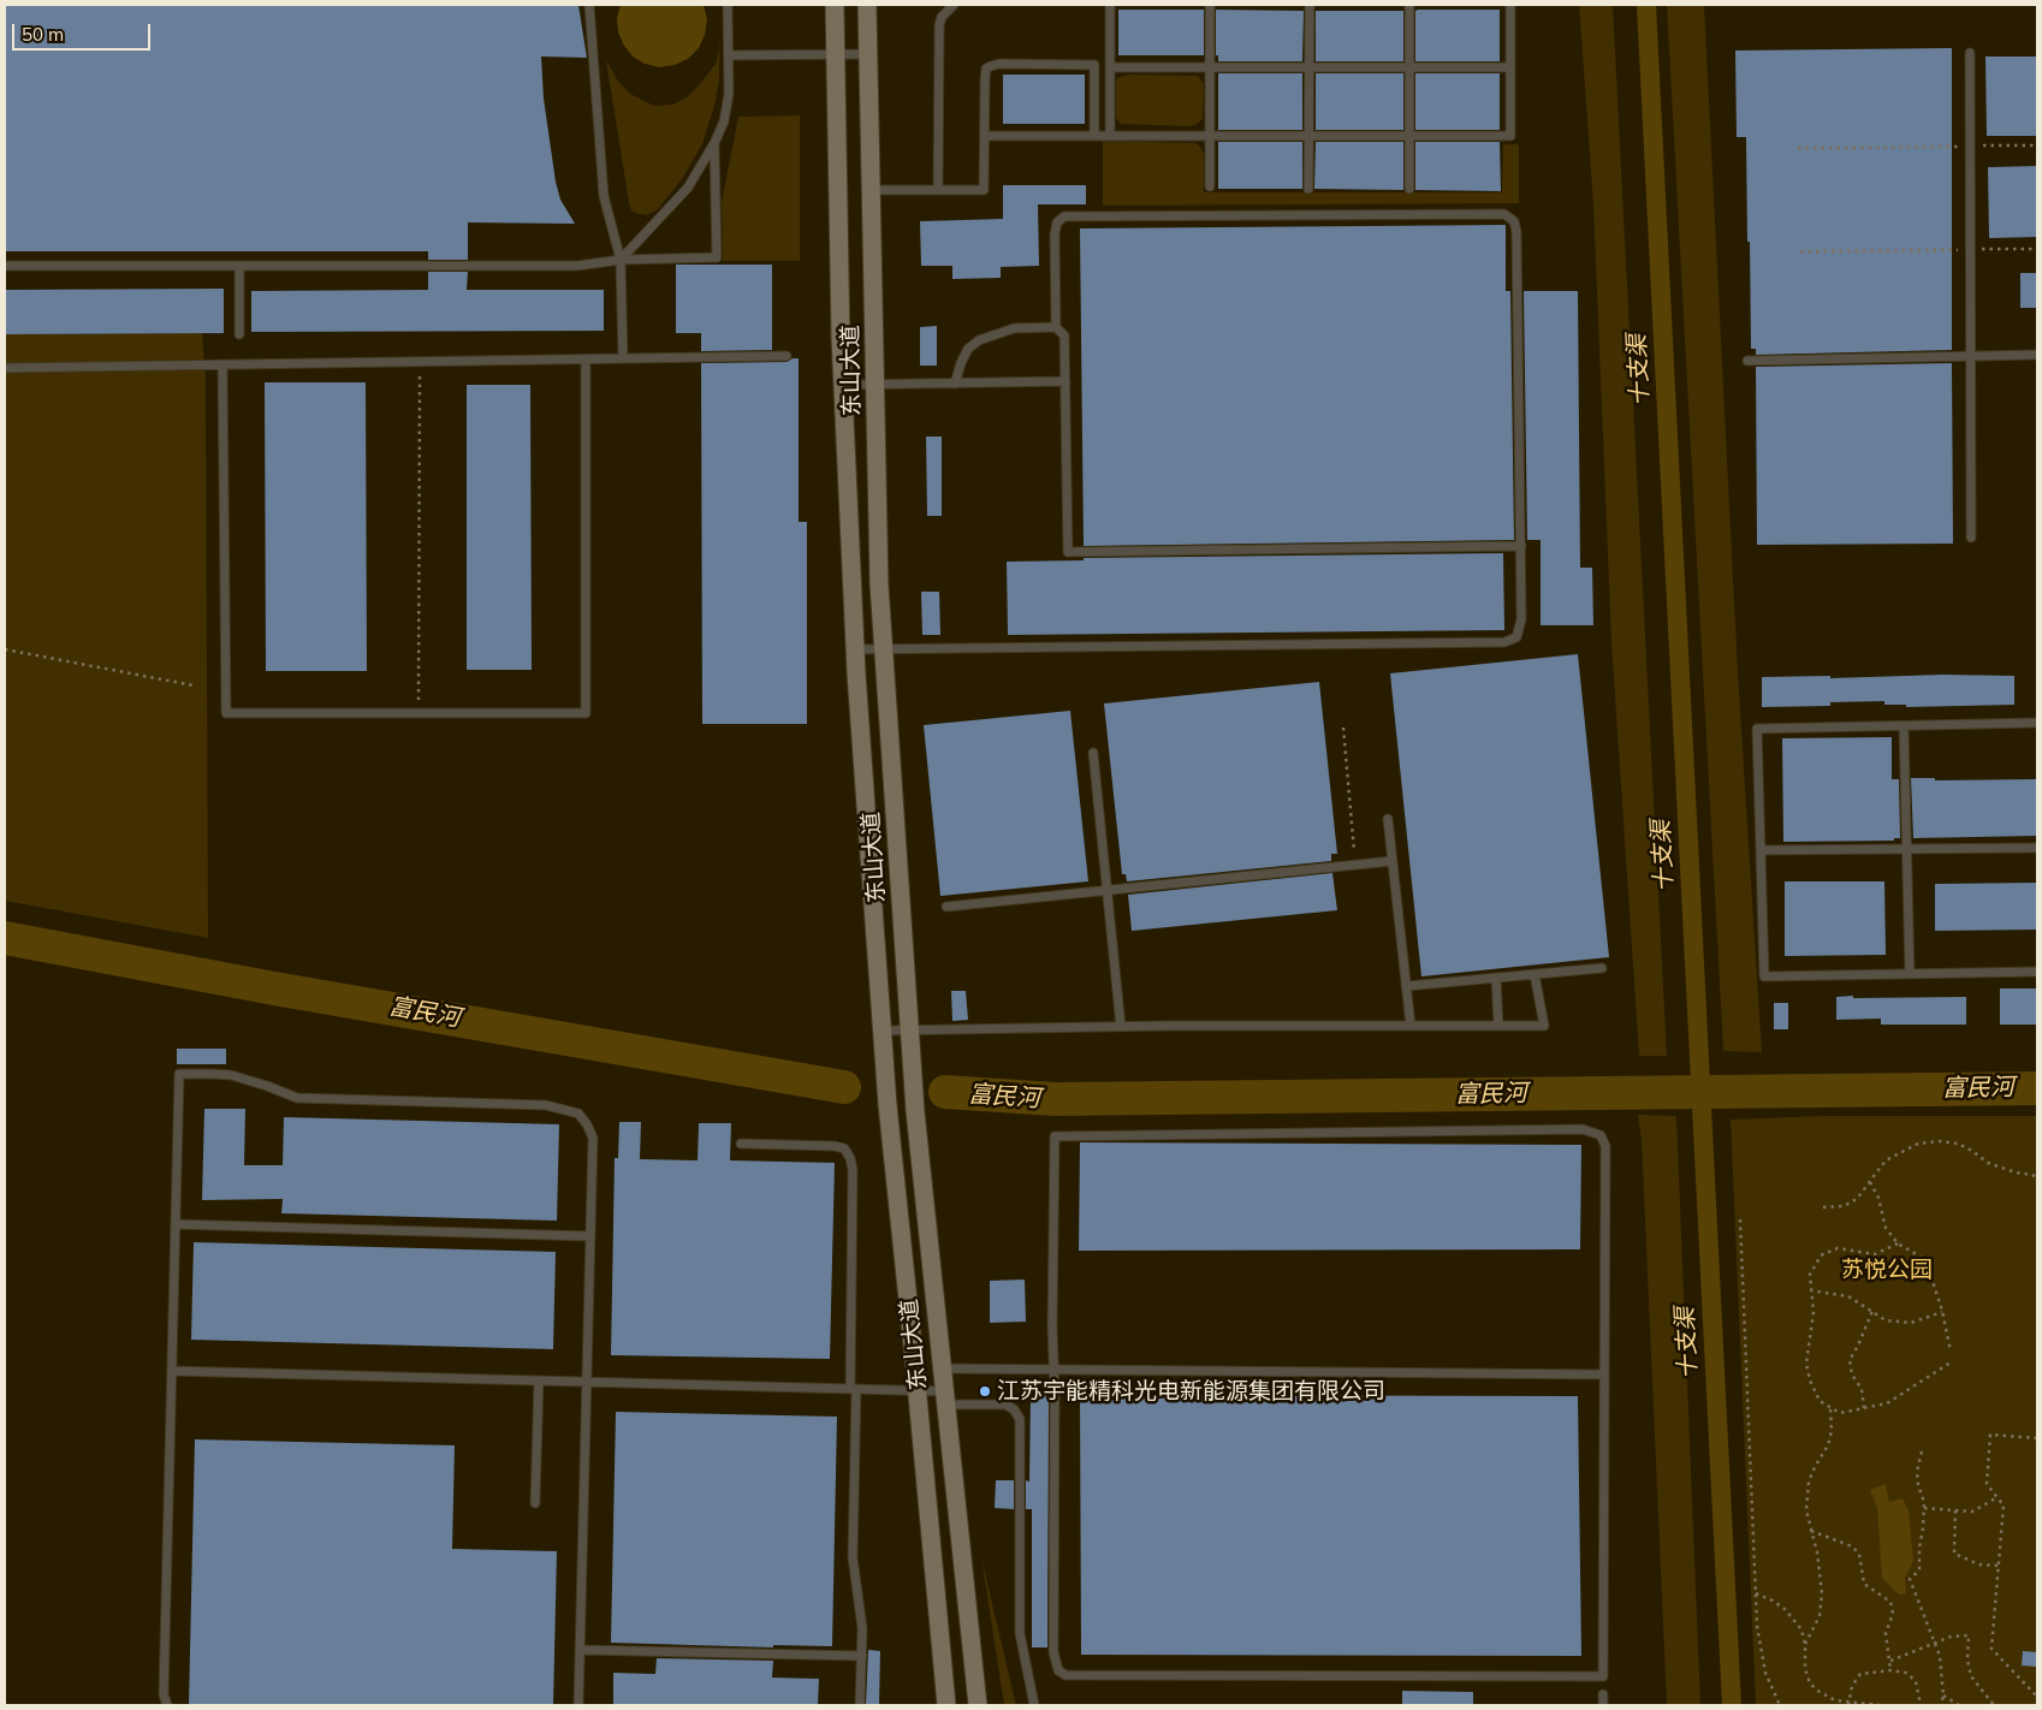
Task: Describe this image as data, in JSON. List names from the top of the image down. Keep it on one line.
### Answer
{"streets":{"main road":["东山大道"]},"water":["十支渠","富民河"],"parks":["苏悦公园"],"places":["江苏宇能精科光电新能源集团有限公司"],"scale_bar":"50 m"}
